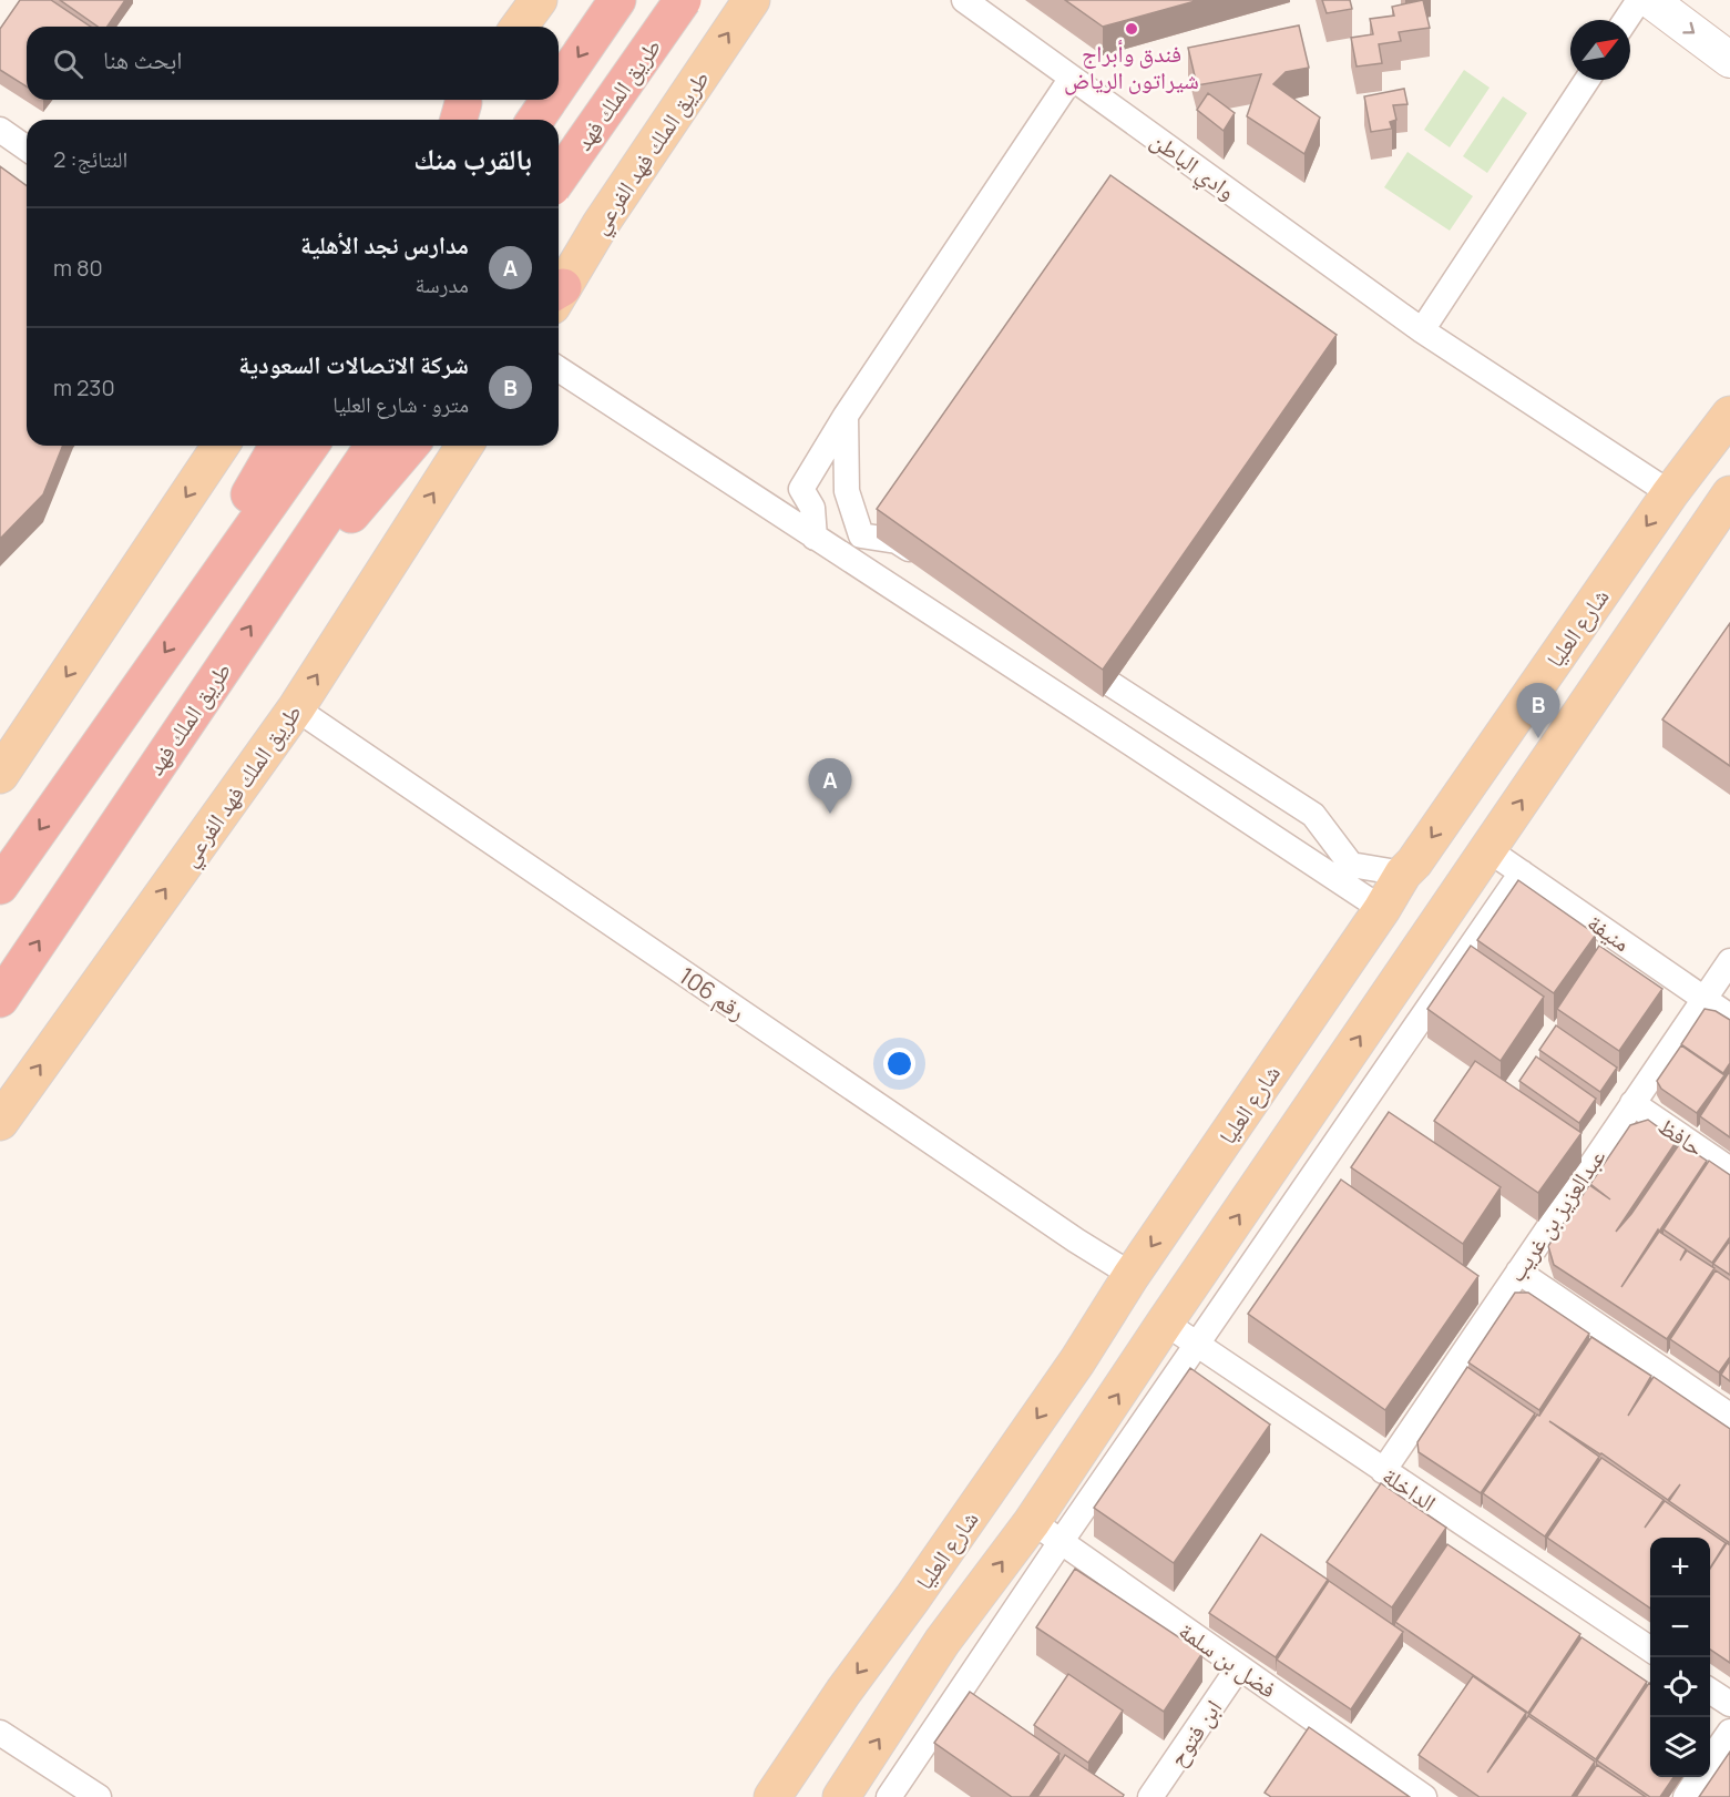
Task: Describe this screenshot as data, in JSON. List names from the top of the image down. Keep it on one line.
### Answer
{"streets":{"highway":["طريق الملك فهد"],"main road":["طريق الملك فهد الفرعي","شارع العليا"],"street":["وادي الباطن","منيفة","رقم 106","حافظ","عبدالعزيز بن غريب","الداخلة","فضل بن سلمة","ابن فتوح"]},"crossings":[["طريق الملك فهد الفرعي","رقم 106"],["وادي الباطن","شارع العليا"],["شارع العليا","رقم 106"],["منيفة","عبدالعزيز بن غريب"],["حافظ","عبدالعزيز بن غريب"],["عبدالعزيز بن غريب","الداخلة"],["فضل بن سلمة","ابن فتوح"]],"places":["فندق وأبراج شيراتون الرياض"],"north":"top right","page":{"search":"ابحث هنا","heading":["بالقرب منك","النتائج: 2"],"list":[{"mark":"A","name":"مدارس نجد الأهلية","note":"مدرسة","value":"80 m"},{"mark":"B","name":"شركة الاتصالات السعودية","note":"مترو · شارع العليا","value":"230 m"}],"pins":["B","A"],"map_buttons":["+","−"]}}
